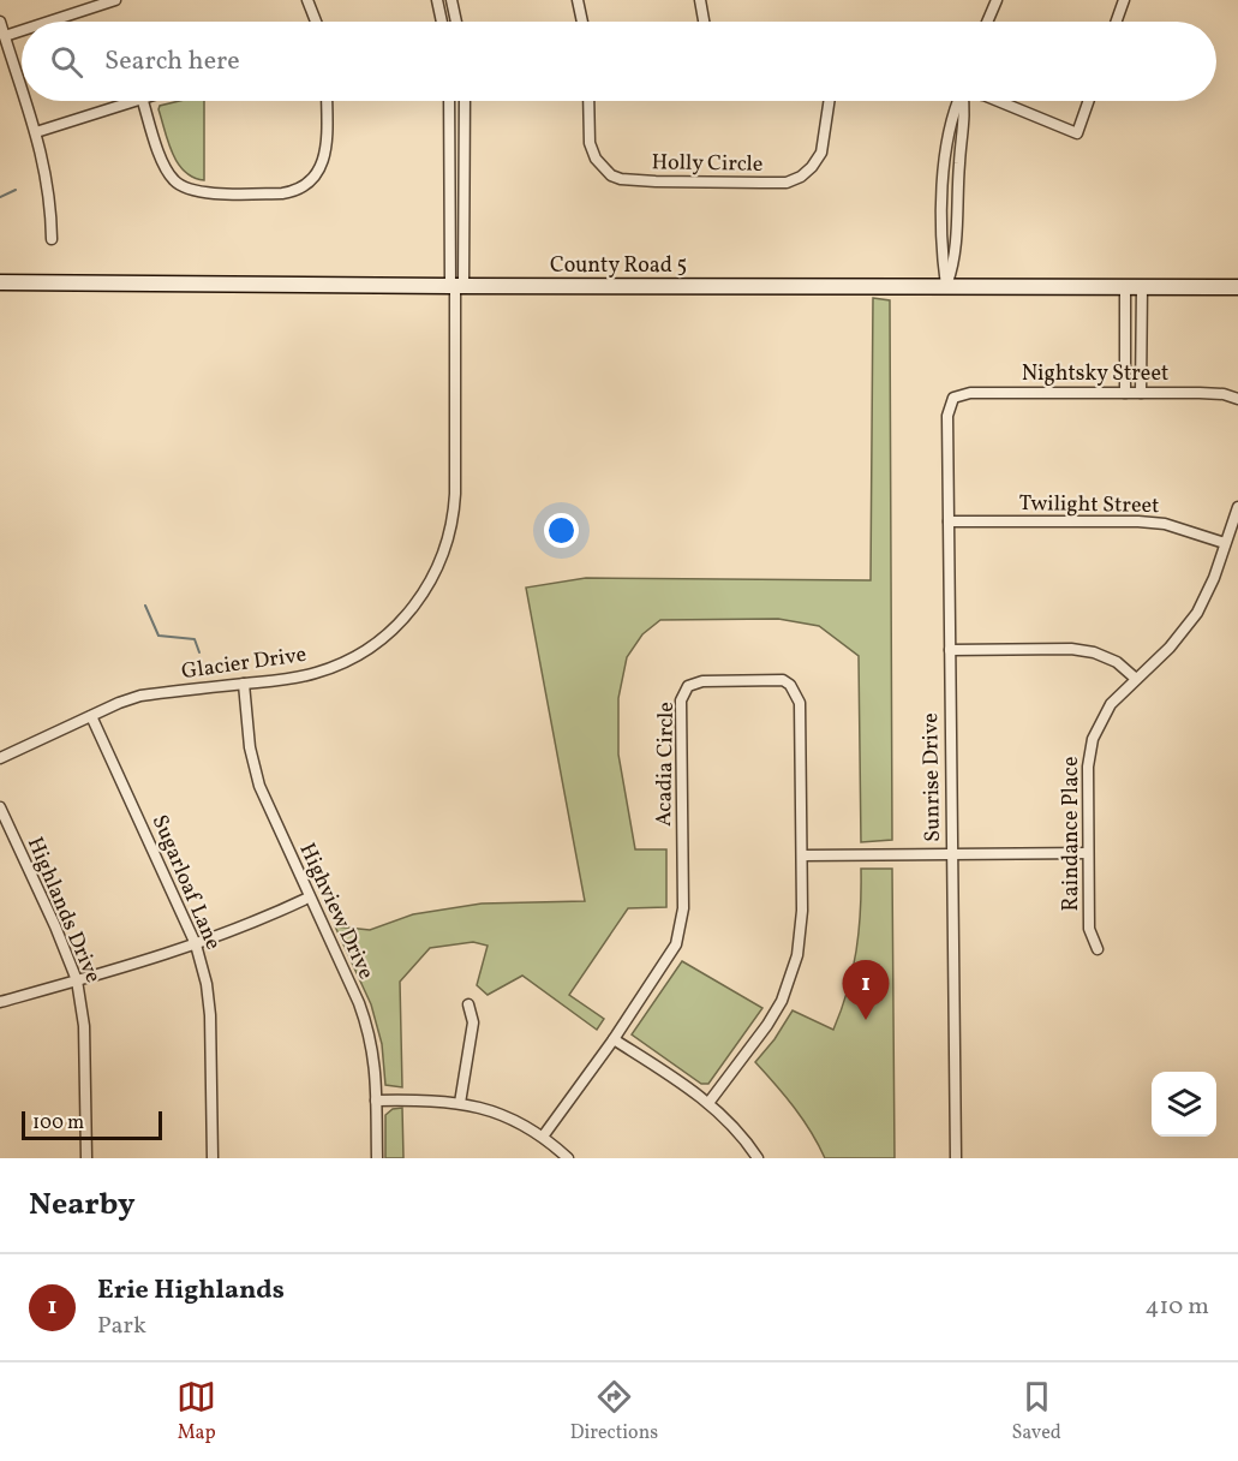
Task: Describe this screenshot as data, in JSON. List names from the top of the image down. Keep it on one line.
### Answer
{"streets":{"street":["Holly Circle","County Road 5","Nightsky Street","Twilight Street","Glacier Drive","Acadia Circle","Sunrise Drive","Raindance Place","Sugarloaf Lane","Highlands Drive","Highview Drive"]},"crossings":[["County Road 5","Glacier Drive"],["Nightsky Street","Sunrise Drive"],["Twilight Street","Sunrise Drive"],["Twilight Street","Raindance Place"],["Glacier Drive","Sugarloaf Lane"],["Glacier Drive","Highview Drive"]],"scale_bar":"100 m","page":{"search":"Search here","pins":"1","scale":"100 m","heading":"Nearby","list":[{"mark":"1","name":"Erie Highlands","note":"Park","value":"410 m"}],"nav":["Map","Directions","Saved"]}}
